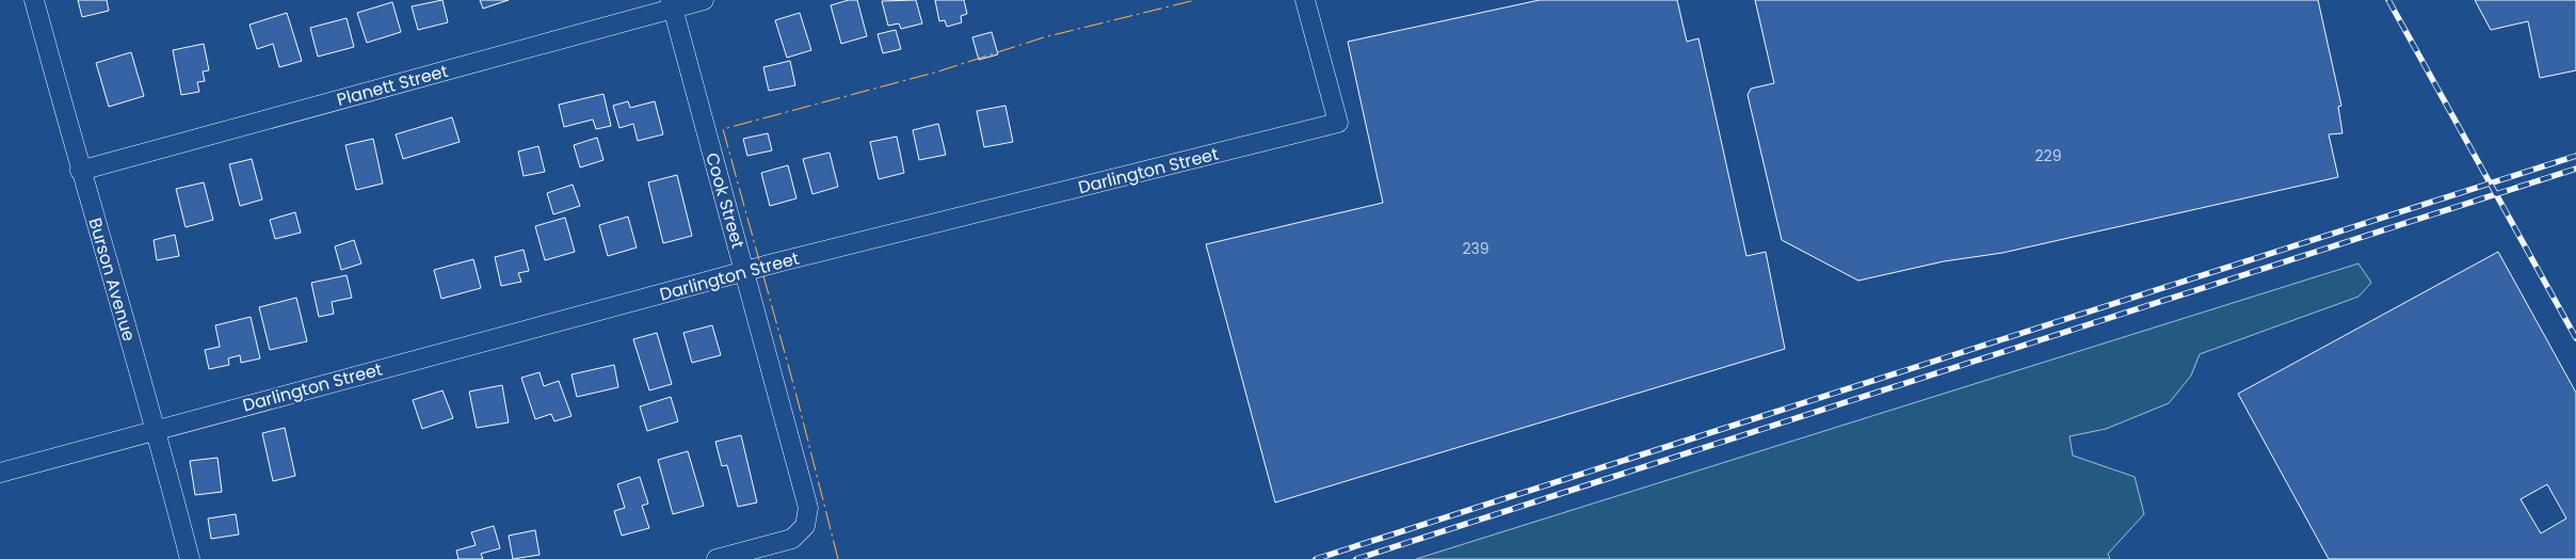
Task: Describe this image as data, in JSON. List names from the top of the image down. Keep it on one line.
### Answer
{"streets":{"street":["Planett Street","Darlington Street","Cook Street","Burson Avenue"]},"crossings":[["Planett Street","Cook Street"],["Planett Street","Burson Avenue"],["Darlington Street","Cook Street"],["Darlington Street","Burson Avenue"]],"house_numbers":["229","239"]}
